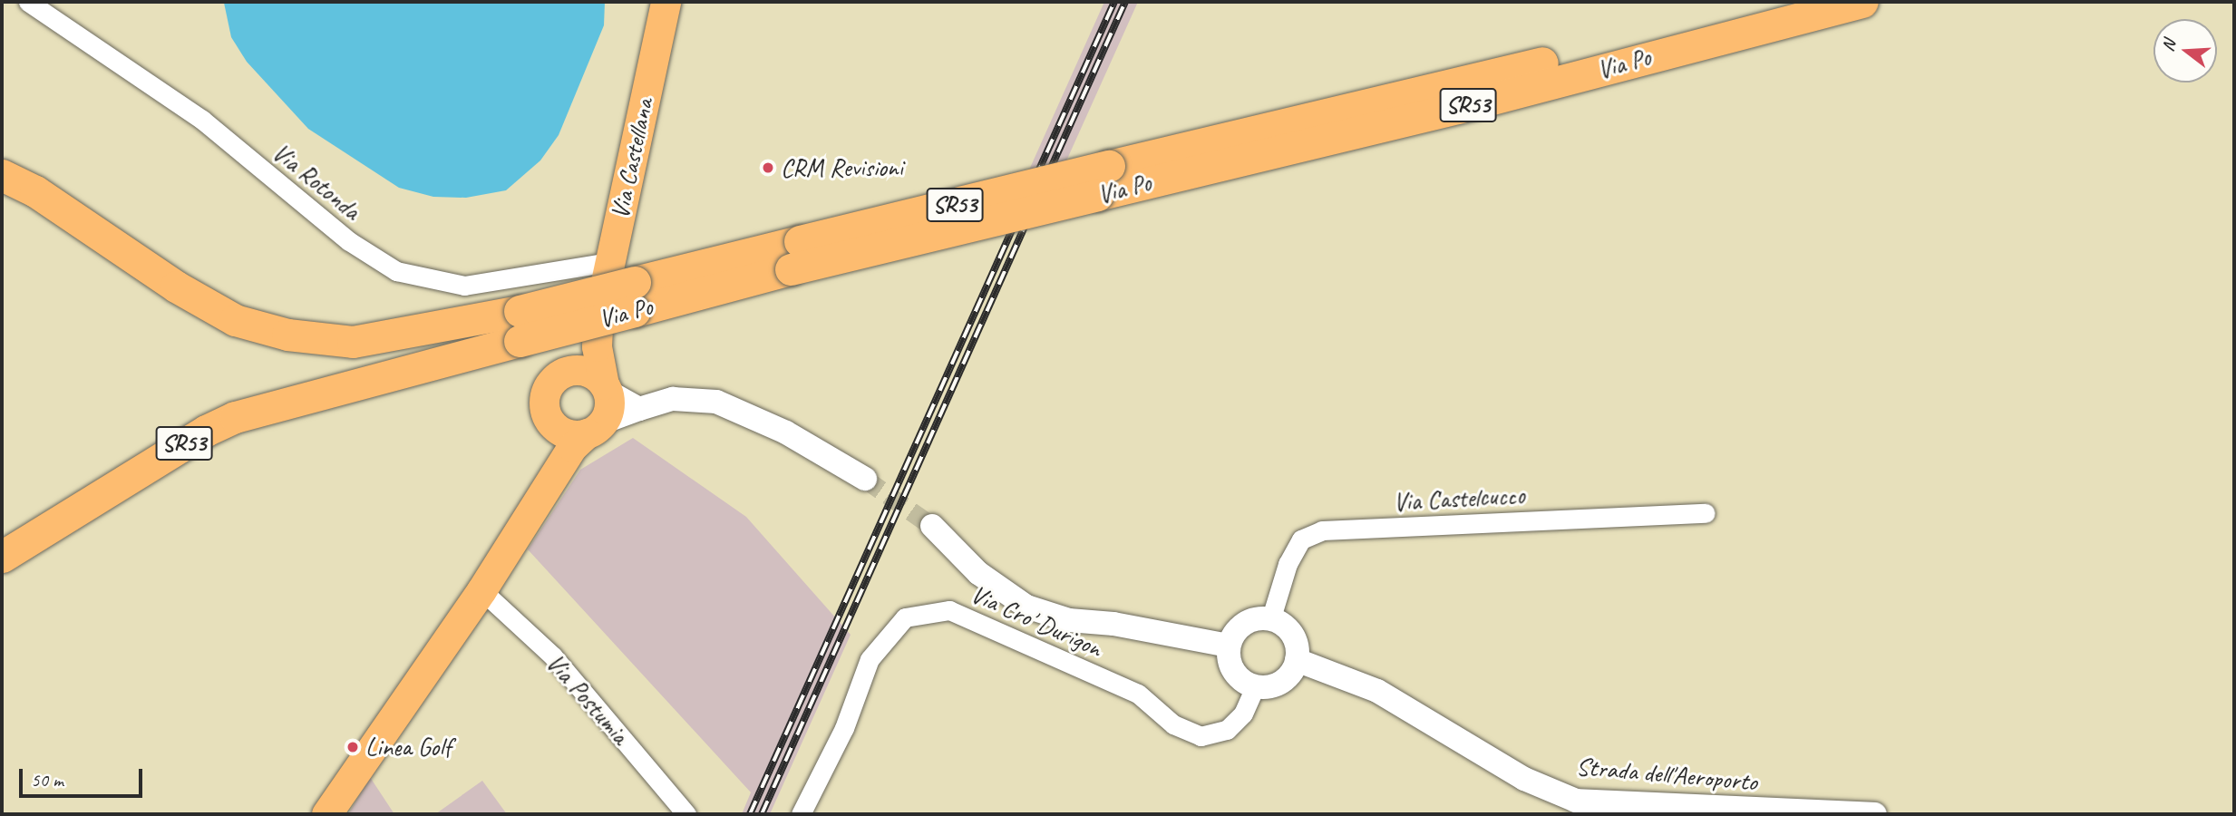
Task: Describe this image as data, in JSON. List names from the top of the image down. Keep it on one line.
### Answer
{"streets":{"highway":["Via Po","SR53"],"main road":["Via Castellana"],"street":["Via Rotonda","Via Castelcucco","Via Cro' Durigon","Via Postumia","Strada dell'Aeroporto"]},"crossings":[["Via Castellana","Via Rotonda"],["Via Castelcucco","Via Cro' Durigon"],["Via Castelcucco","Strada dell'Aeroporto"],["Via Cro' Durigon","Strada dell'Aeroporto"]],"places":["CRM Revisioni","Linea Golf"],"scale_bar":"50 m","north":"left"}
